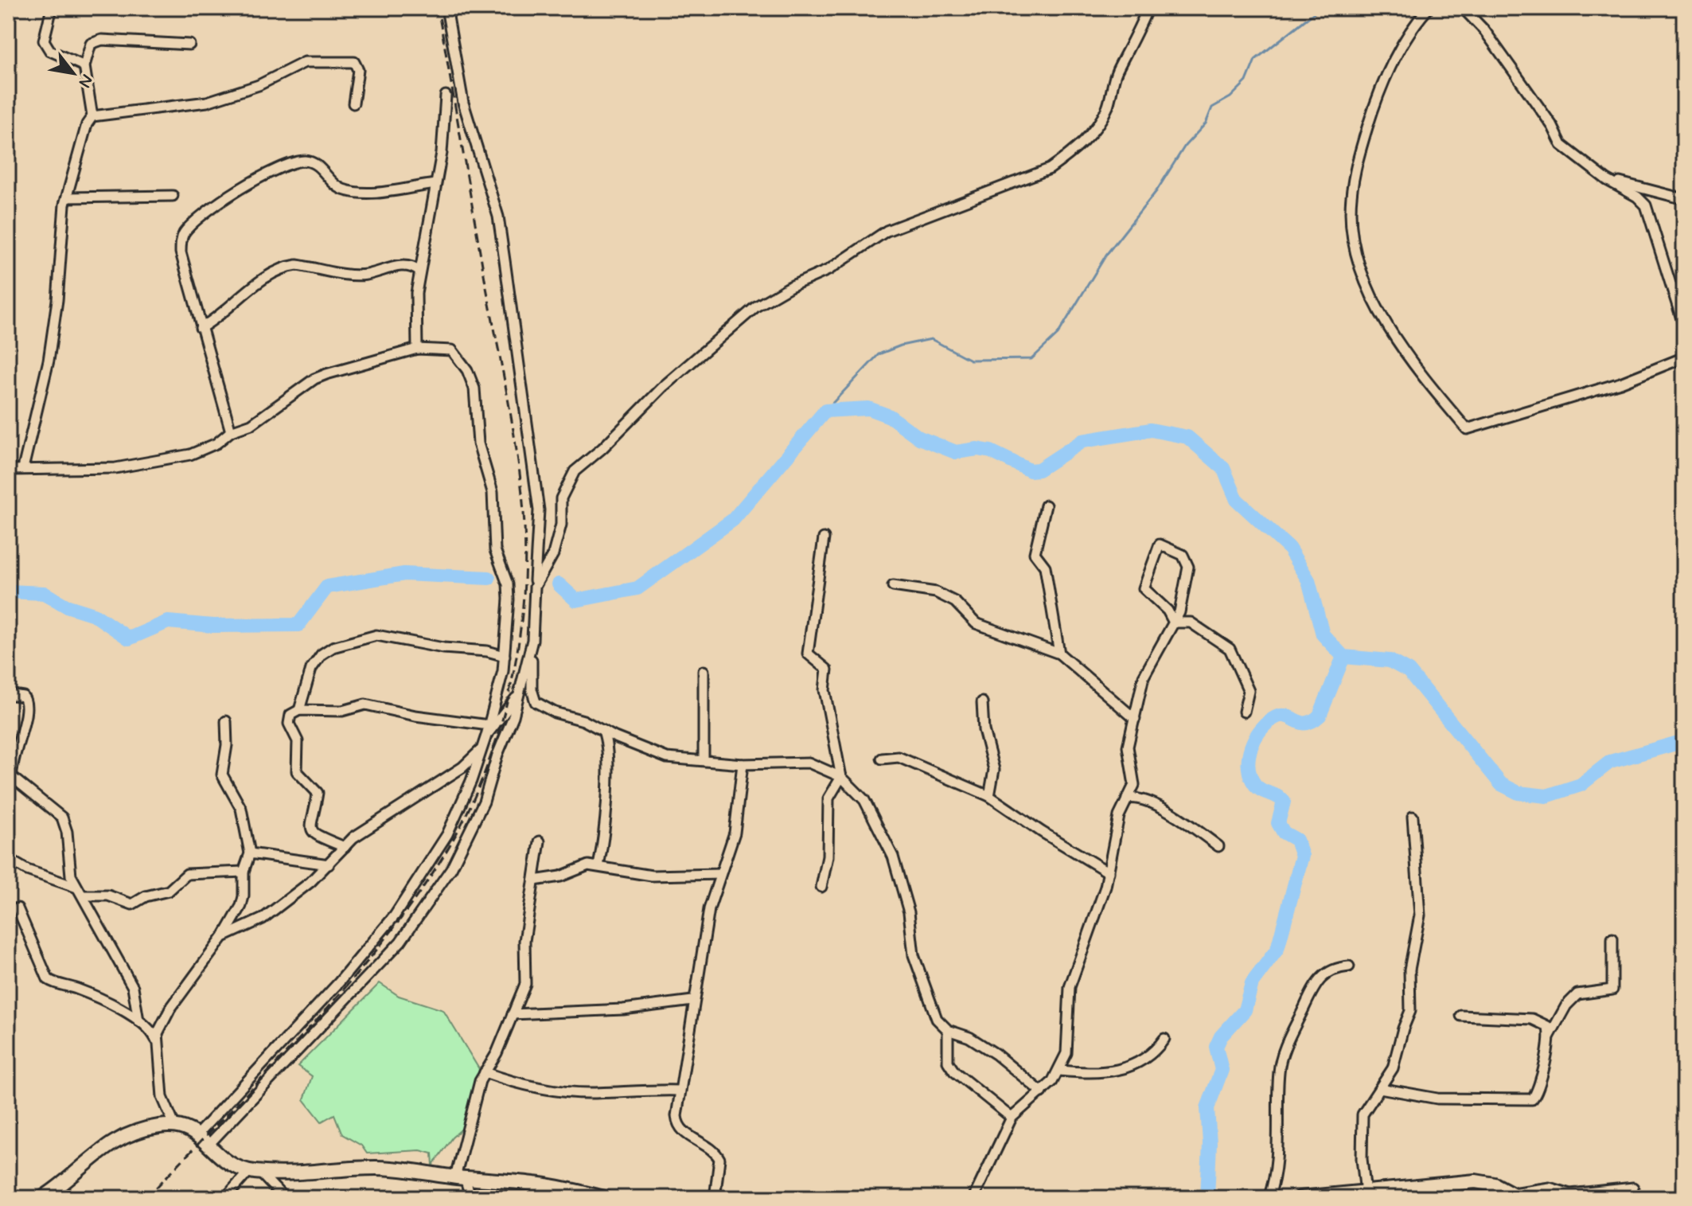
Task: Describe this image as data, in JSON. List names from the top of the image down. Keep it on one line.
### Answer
{"north":"bottom right"}
